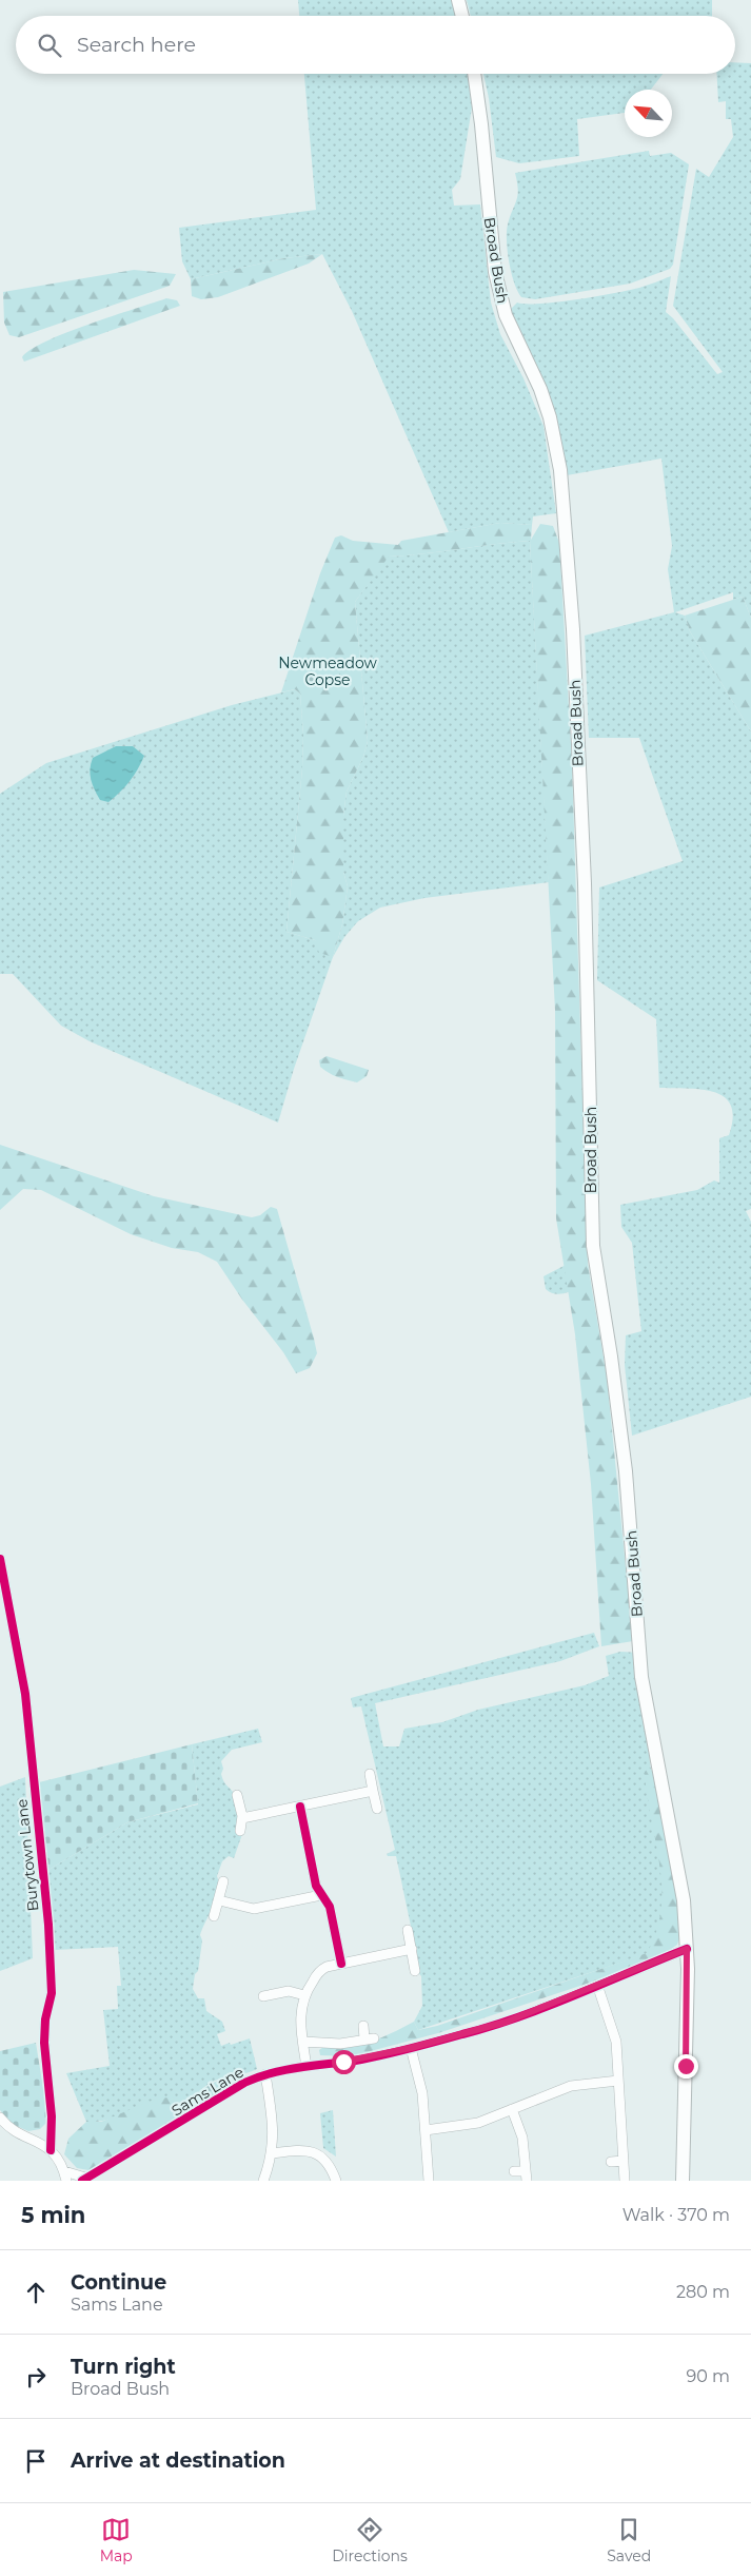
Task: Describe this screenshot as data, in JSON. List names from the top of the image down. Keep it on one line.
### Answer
{"streets":{"main road":["Broad Bush"],"street":["Burytown Lane","Sams Lane"]},"crossings":[["Broad Bush","Sams Lane"]],"parks":["Newmeadow Copse"],"north":"top left","page":{"search":"Search here","heading":["5 min","Walk · 370 m"],"list":[["Continue","Sams Lane","280 m"],["Turn right","Broad Bush","90 m"],"Arrive at destination"],"nav":["Map","Directions","Saved"]}}
